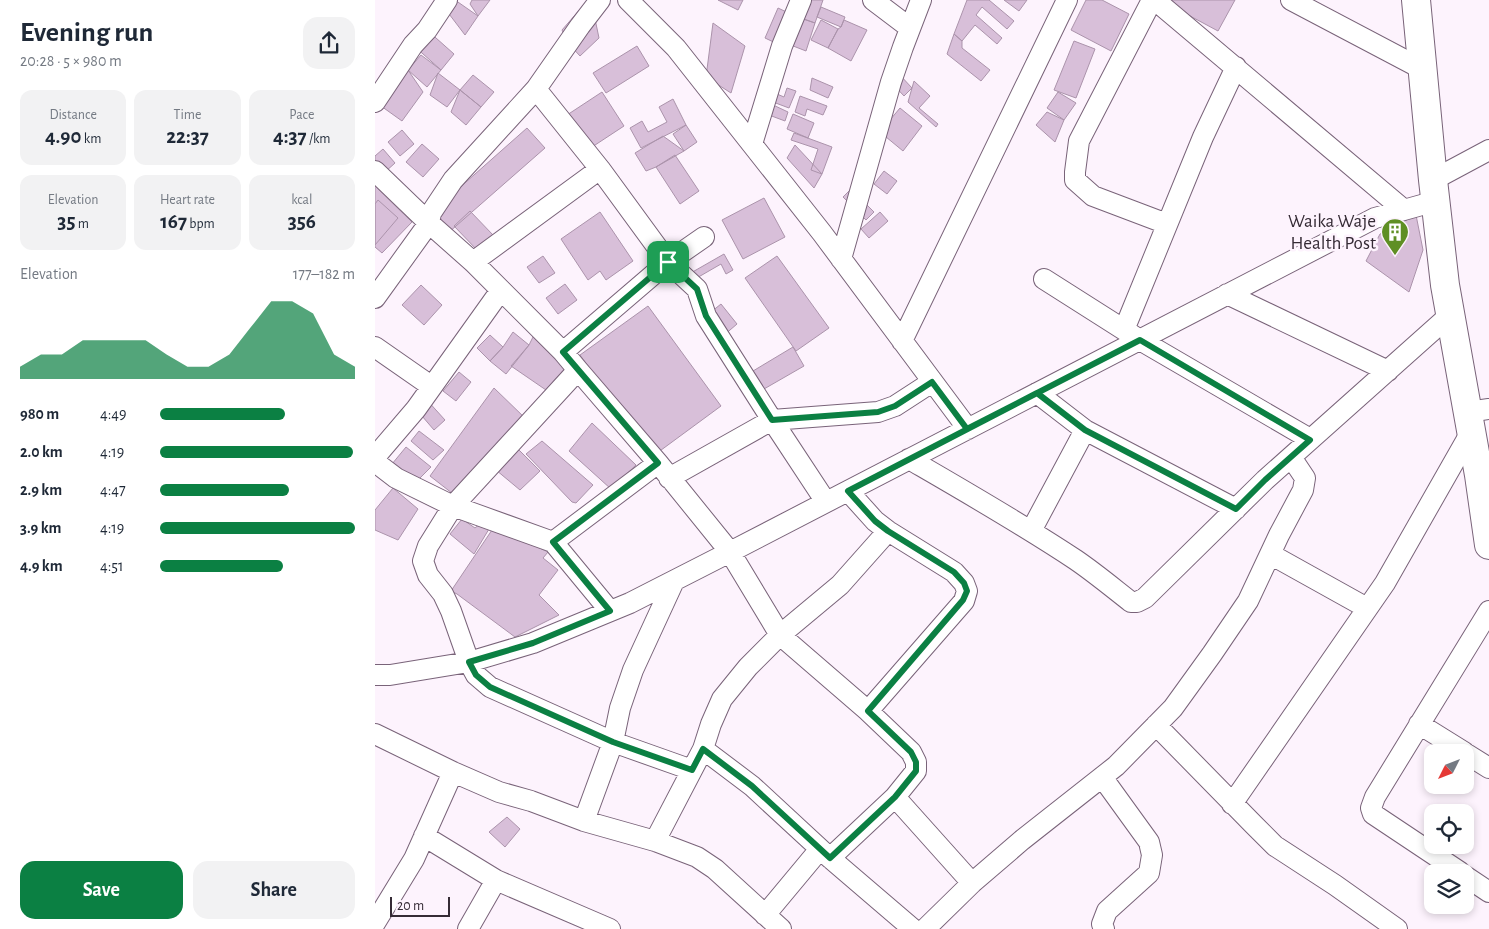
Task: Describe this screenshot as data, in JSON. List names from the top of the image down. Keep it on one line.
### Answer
{"places":{"building":["Waika Waje Health Post"]},"scale_bar":"20 m","north":"bottom left","page":{"heading":["Evening run","20:28 · 5 × 980 m"],"stats":[["Distance","4.90 km"],["Time","22:37"],["Pace","4:37 /km"],["Elevation","35 m"],["Heart rate","167 bpm"],["kcal","356"]],"chart":["Elevation","177–182 m"],"list":[{"name":"980 m","note":"4:49"},{"name":"2.0 km","note":"4:19"},{"name":"2.9 km","note":"4:47"},{"name":"3.9 km","note":"4:19"},{"name":"4.9 km","note":"4:51"}],"buttons":["Save","Share"],"scale":"20 m"}}
